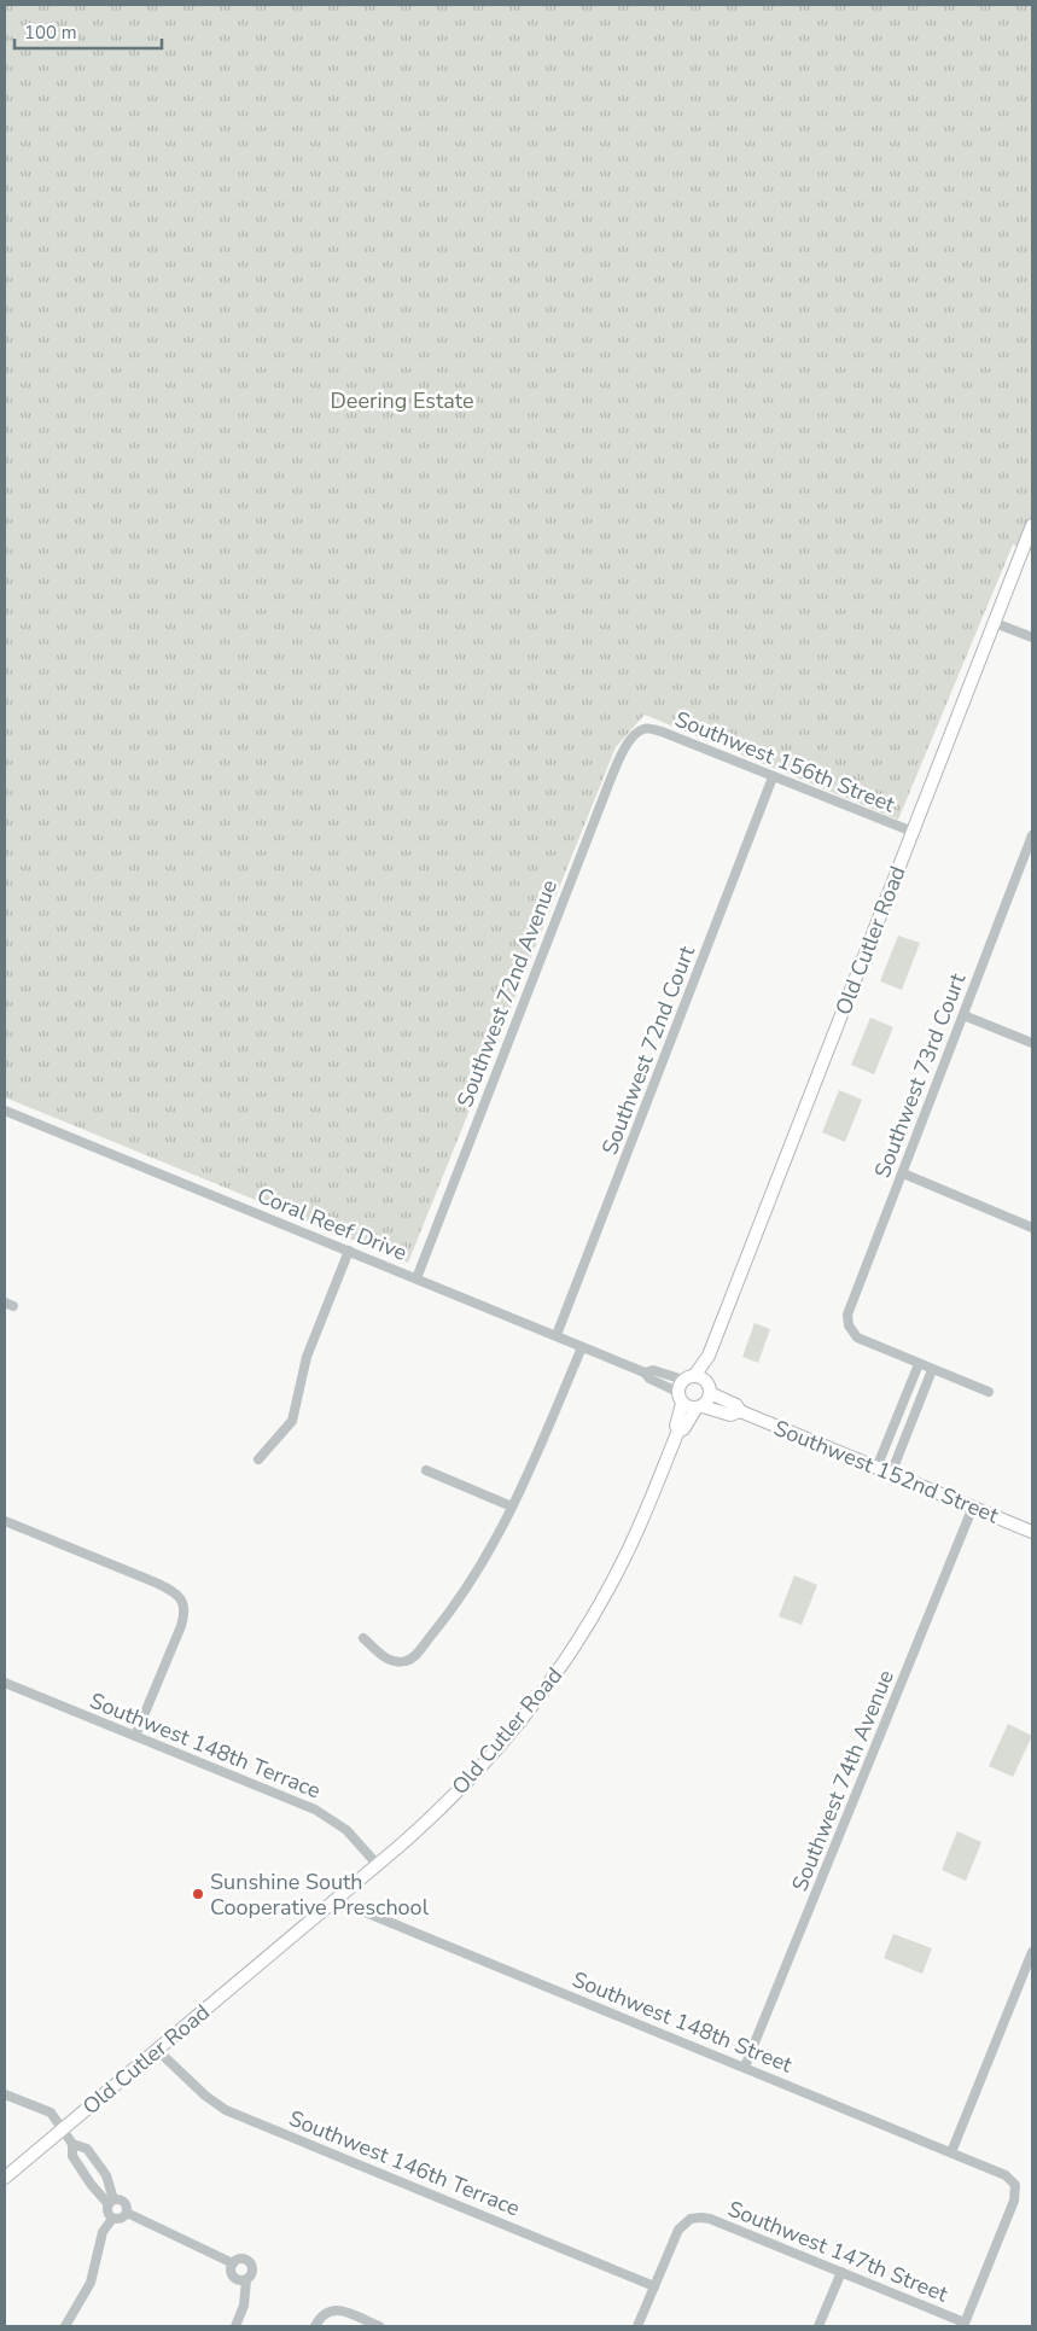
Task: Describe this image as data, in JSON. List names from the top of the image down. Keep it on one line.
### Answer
{"streets":{"main road":["Old Cutler Road","Southwest 152nd Street"],"street":["Southwest 156th Street","Southwest 72nd Avenue","Southwest 72nd Court","Southwest 73rd Court","Coral Reef Drive","Southwest 148th Terrace","Southwest 74th Avenue","Southwest 148th Street","Southwest 146th Terrace","Southwest 147th Street"]},"crossings":[["Southwest 156th Street","Old Cutler Road"],["Southwest 156th Street","Southwest 72nd Avenue"],["Southwest 156th Street","Southwest 72nd Court"],["Old Cutler Road","Coral Reef Drive"],["Old Cutler Road","Southwest 152nd Street"],["Old Cutler Road","Southwest 148th Terrace"],["Old Cutler Road","Southwest 148th Street"],["Old Cutler Road","Southwest 146th Terrace"],["Southwest 72nd Avenue","Coral Reef Drive"],["Southwest 72nd Court","Coral Reef Drive"],["Coral Reef Drive","Southwest 152nd Street"],["Southwest 152nd Street","Southwest 74th Avenue"],["Southwest 74th Avenue","Southwest 148th Street"],["Southwest 148th Street","Southwest 147th Street"],["Southwest 146th Terrace","Southwest 147th Street"]],"parks":["Deering Estate"],"places":["Sunshine South Cooperative Preschool"],"scale_bar":"100 m"}
